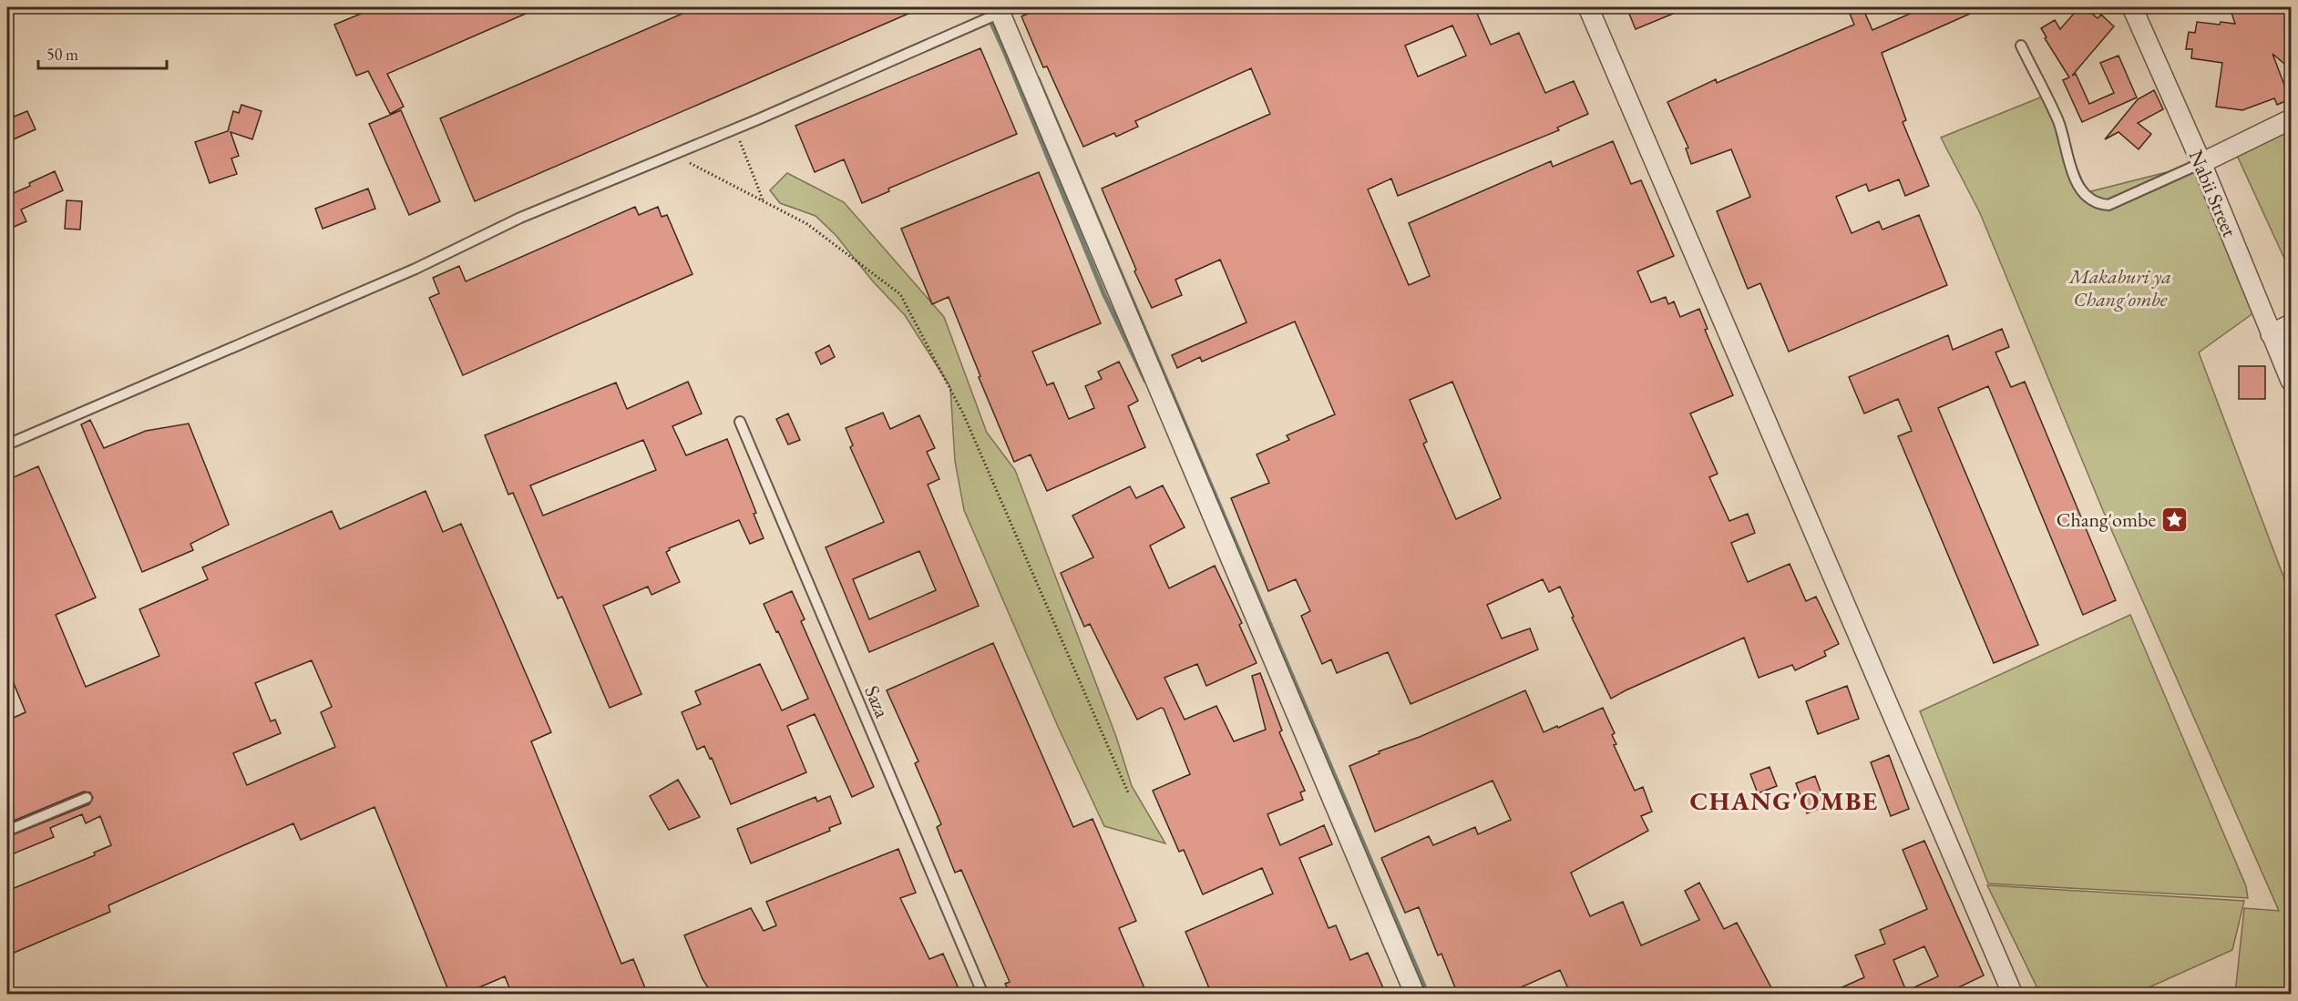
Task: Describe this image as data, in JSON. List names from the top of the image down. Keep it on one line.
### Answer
{"streets":{"street":["Nabii Street"],"lane":["Saza"]},"districts":["CHANG'OMBE"],"parks":["Makaburi ya Chang'ombe"],"places":{"place":["Chang'ombe"]},"scale_bar":"50 m"}
